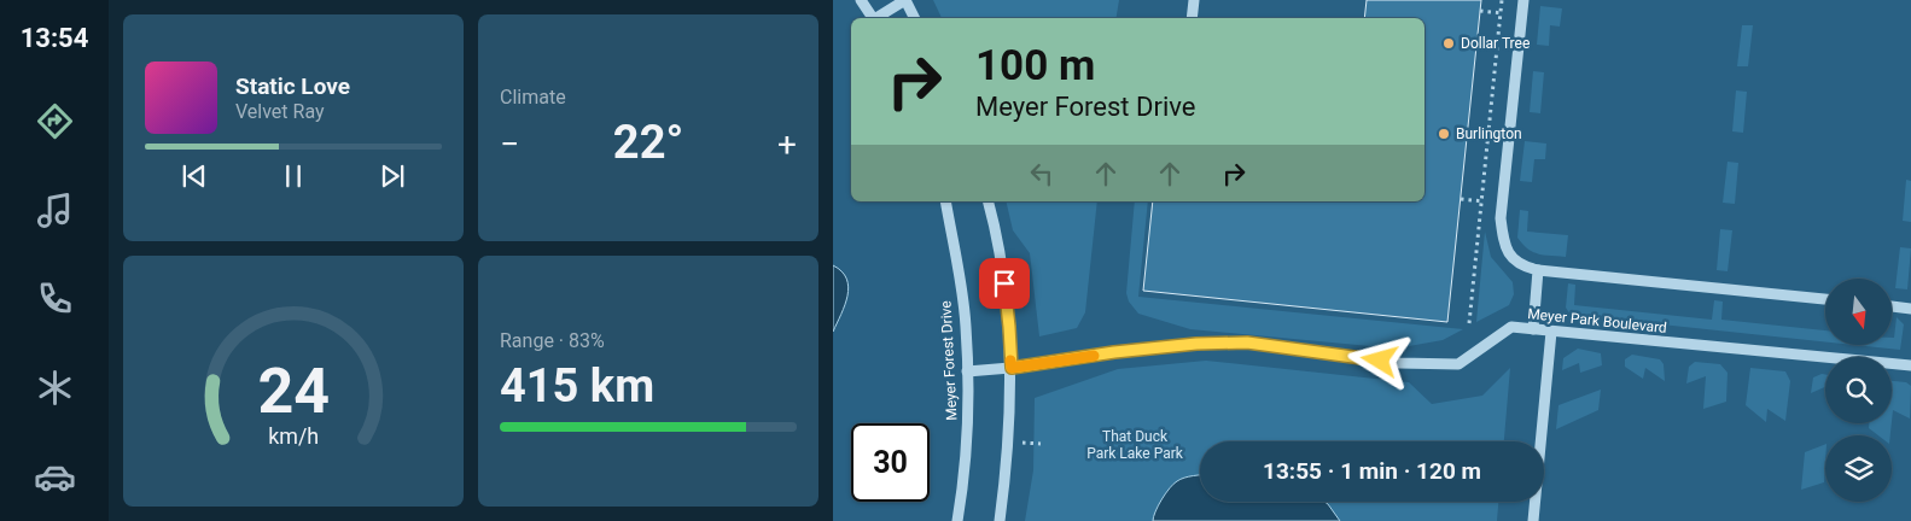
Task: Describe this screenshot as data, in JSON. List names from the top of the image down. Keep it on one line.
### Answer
{"streets":{"street":["Meyer Park Boulevard","Meyer Forest Drive"]},"crossings":[["Meyer Park Boulevard","Meyer Forest Drive"]],"parks":["That Duck Park Lake Park"],"places":["Dollar Tree","Burlington"],"north":"bottom","page":{"tabs":"13:54","tile":["Climate",["Range · 83%","415 km"]],"turn":["100 m","Meyer Forest Drive"],"song":["Static Love","Velvet Ray"],"heat":["−","22°","+"],"limit":"30","trip":"13:55 · 1 min · 120 m","gauge":["24","km/h"]}}
